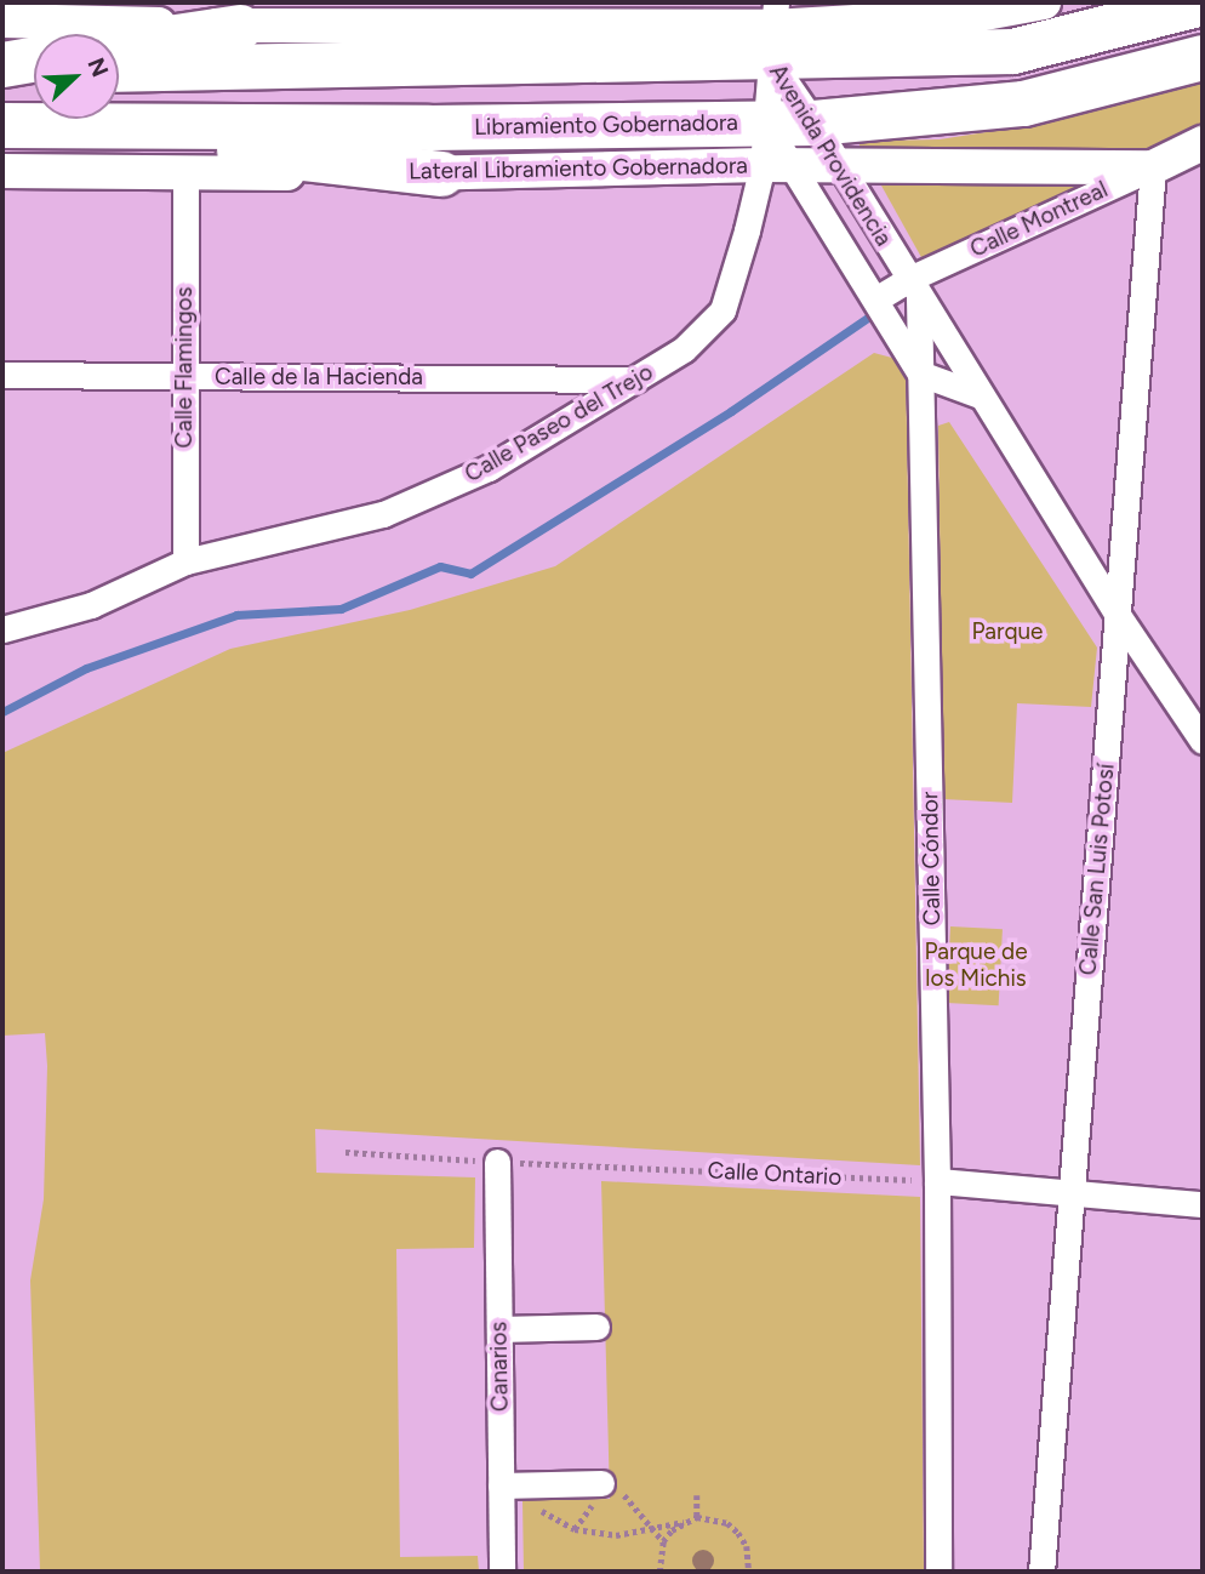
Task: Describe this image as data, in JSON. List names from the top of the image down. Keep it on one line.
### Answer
{"streets":{"highway":["Libramiento Gobernadora"],"street":["Avenida Providencia","Lateral Libramiento Gobernadora","Calle Montreal","Calle Flamingos","Calle de la Hacienda","Calle Paseo del Trejo","Calle Cóndor","Calle San Luis Potosí","Canarios"],"path":["Calle Ontario"]},"crossings":[["Libramiento Gobernadora","Avenida Providencia"],["Libramiento Gobernadora","Lateral Libramiento Gobernadora"],["Libramiento Gobernadora","Calle Paseo del Trejo"],["Avenida Providencia","Lateral Libramiento Gobernadora"],["Avenida Providencia","Calle Montreal"],["Avenida Providencia","Calle Paseo del Trejo"],["Avenida Providencia","Calle Cóndor"],["Avenida Providencia","Calle San Luis Potosí"],["Lateral Libramiento Gobernadora","Calle Montreal"],["Lateral Libramiento Gobernadora","Calle Flamingos"],["Lateral Libramiento Gobernadora","Calle Paseo del Trejo"],["Lateral Libramiento Gobernadora","Calle San Luis Potosí"],["Calle Montreal","Calle Cóndor"],["Calle Montreal","Calle San Luis Potosí"],["Calle Flamingos","Calle de la Hacienda"],["Calle Flamingos","Calle Paseo del Trejo"],["Calle de la Hacienda","Calle Paseo del Trejo"],["Calle Cóndor","Calle Ontario"],["Calle Ontario","Canarios"]],"parks":["Parque","Parque de los Michis"],"north":"top right"}
